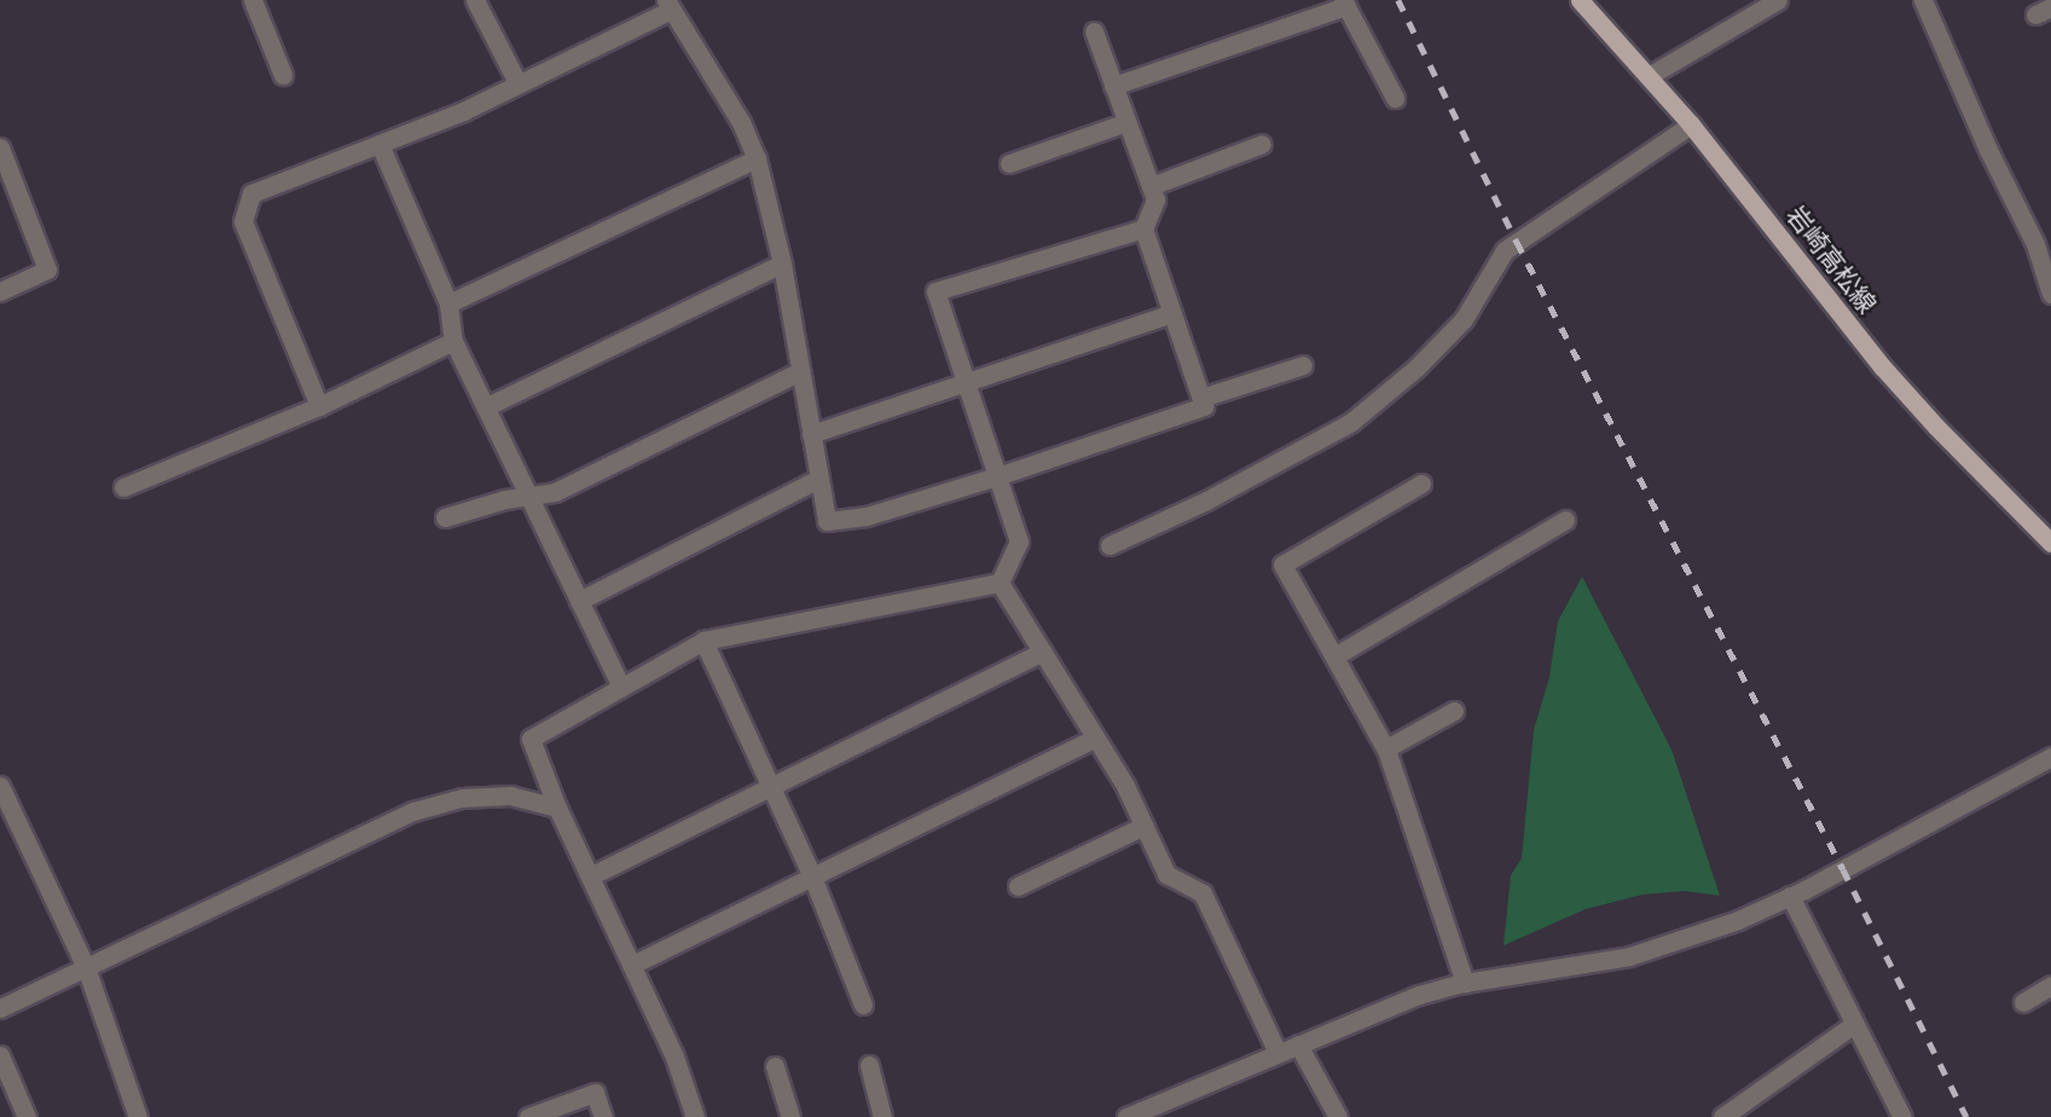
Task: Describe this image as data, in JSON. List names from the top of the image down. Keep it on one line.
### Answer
{"streets":{"main road":["岩崎高松線"]}}
